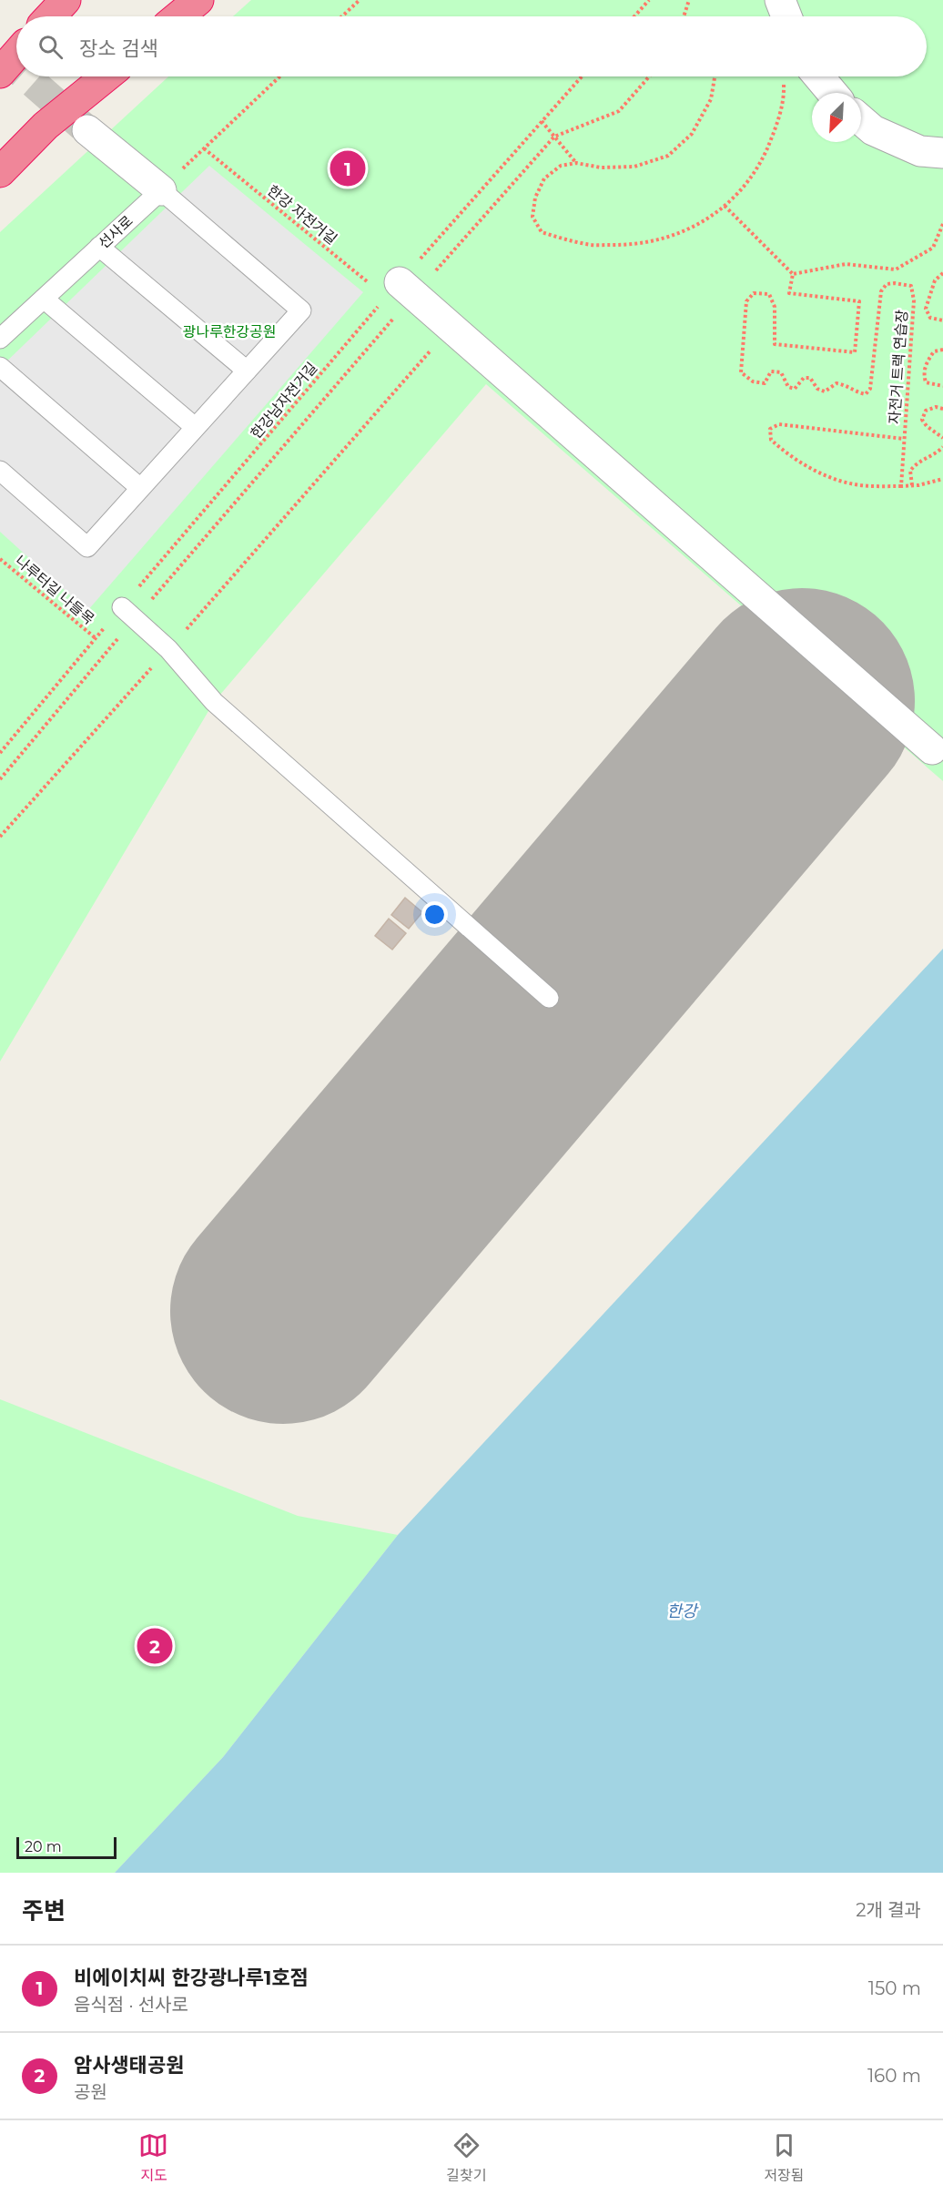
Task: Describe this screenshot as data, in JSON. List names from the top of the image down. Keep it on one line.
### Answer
{"streets":{"lane":["선사로"],"path":["한강 자전거길","자전거 트랙 연습장","한강남자전거길","나루터길 나들목"]},"crossings":[["한강 자전거길","한강남자전거길"],["한강남자전거길","나루터길 나들목"]],"water":["한강"],"parks":["광나루한강공원"],"scale_bar":"20 m","north":"bottom left","page":{"search":"장소 검색","pins":["1","2"],"scale":"20 m","heading":["주변","2개 결과"],"list":[{"mark":"1","name":"비에이치씨 한강광나루1호점","note":"음식점 · 선사로","value":"150 m"},{"mark":"2","name":"암사생태공원","note":"공원","value":"160 m"}],"nav":["지도","길찾기","저장됨"]}}
